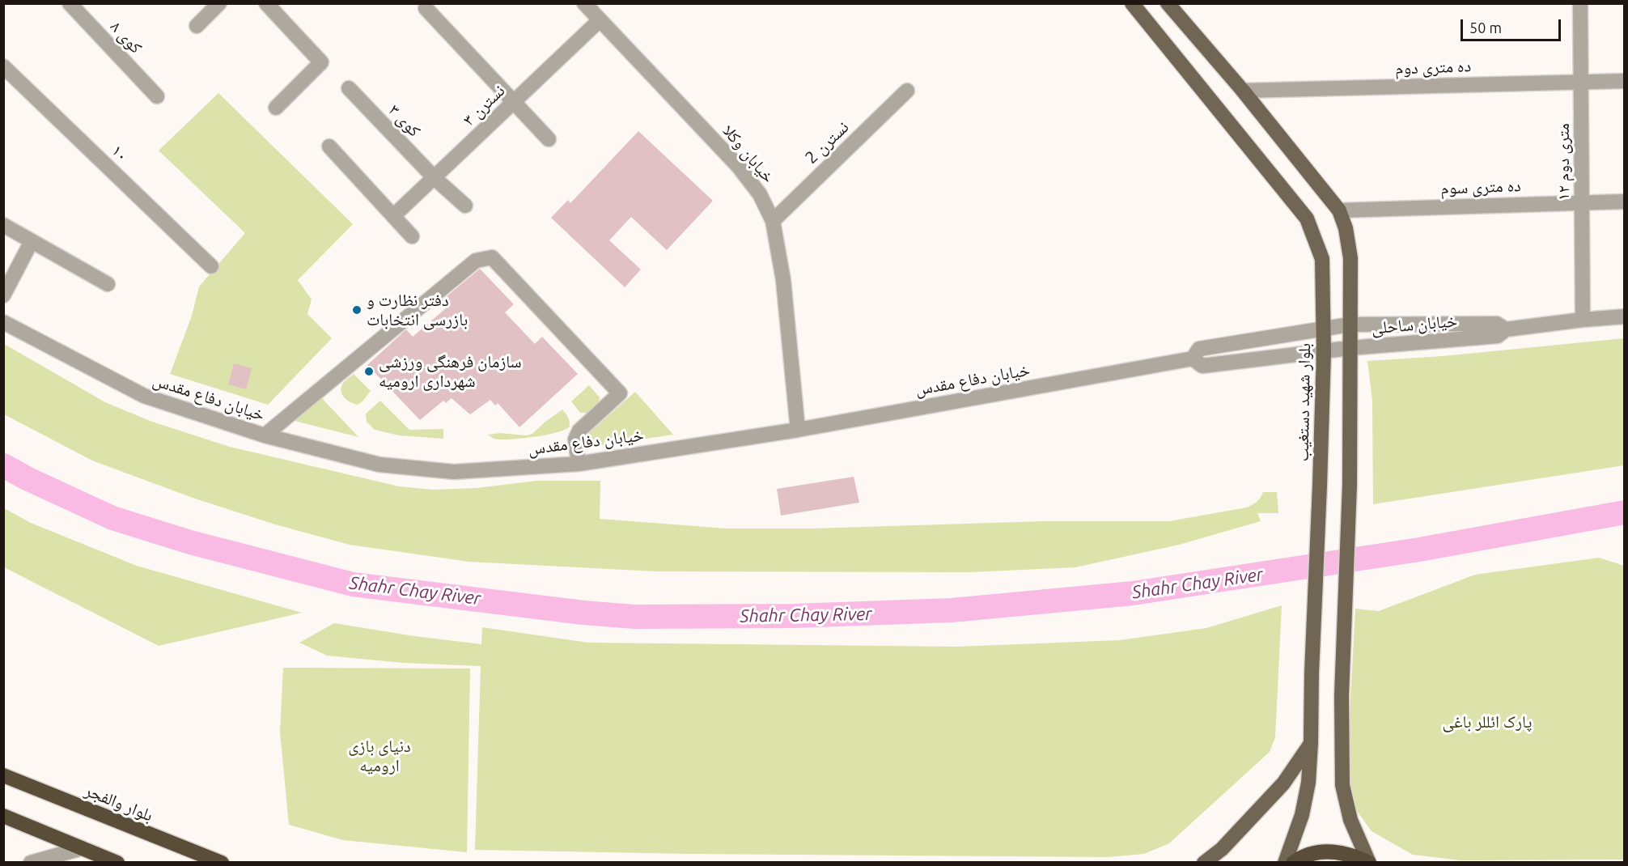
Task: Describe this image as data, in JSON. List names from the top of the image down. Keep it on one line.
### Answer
{"streets":{"highway":["بلوار والفجر"],"main road":["بلوار شهید دستغیب"],"street":["کوی ۸","ده متری دوم","نسترن ۳","کوی ۳","نسترن 2","۱۰","خیابان وکلا","۱۲ متری دوم","ده متری سوم","خیابان ساحلی","خیابان دفاع مقدس"]},"crossings":[["ده متری دوم","۱۲ متری دوم"],["نسترن ۳","کوی ۳"],["نسترن ۳","خیابان وکلا"],["نسترن 2","خیابان وکلا"],["خیابان وکلا","خیابان دفاع مقدس"],["۱۲ متری دوم","ده متری سوم"],["۱۲ متری دوم","خیابان ساحلی"],["خیابان ساحلی","خیابان دفاع مقدس"],["خیابان ساحلی","بلوار شهید دستغیب"],["خیابان دفاع مقدس","بلوار شهید دستغیب"]],"water":["Shahr Chay River"],"parks":["پارک ائللر باغی","دنیای بازی ارومیه"],"places":["دفتر نظارت و بازرسی انتخابات","سازمان فرهنگی ورزشی شهرداری ارومیه"],"scale_bar":"50 m"}
